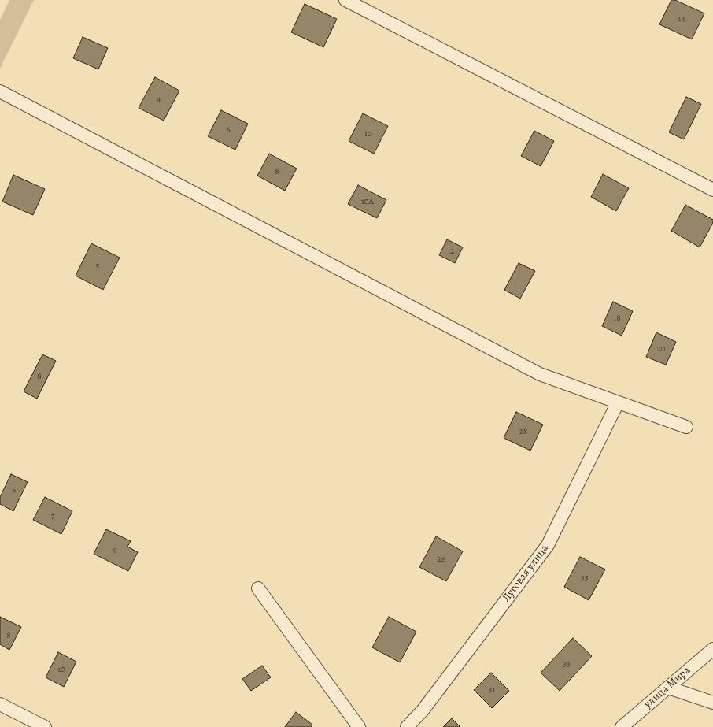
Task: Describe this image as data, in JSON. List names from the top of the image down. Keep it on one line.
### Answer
{"streets":{"street":["Луговая улица","улица Мира"]},"house_numbers":["14","4","6","10","8","10А","12","5","18","20","8","28","5","7","9","26","35","8","33","10","31"]}
